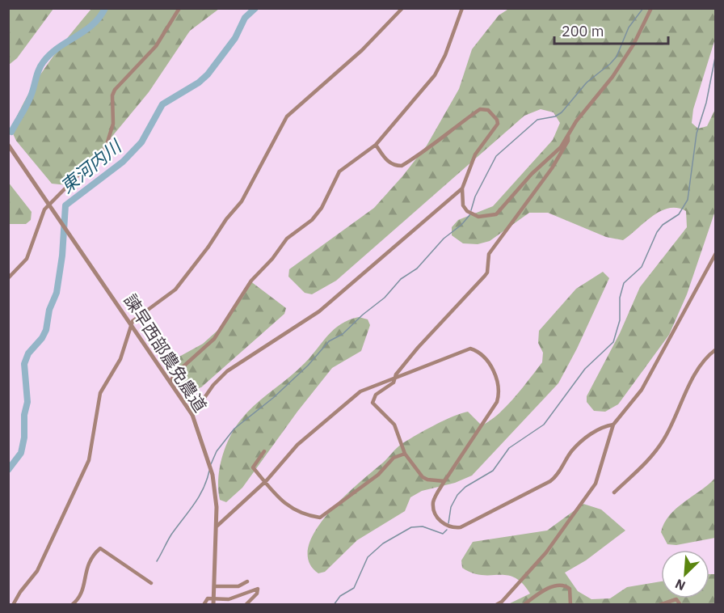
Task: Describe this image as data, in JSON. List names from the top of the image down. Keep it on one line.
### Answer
{"streets":{"street":["諫早西部農免農道"]},"water":["東河内川"],"scale_bar":"200 m","north":"bottom left"}
